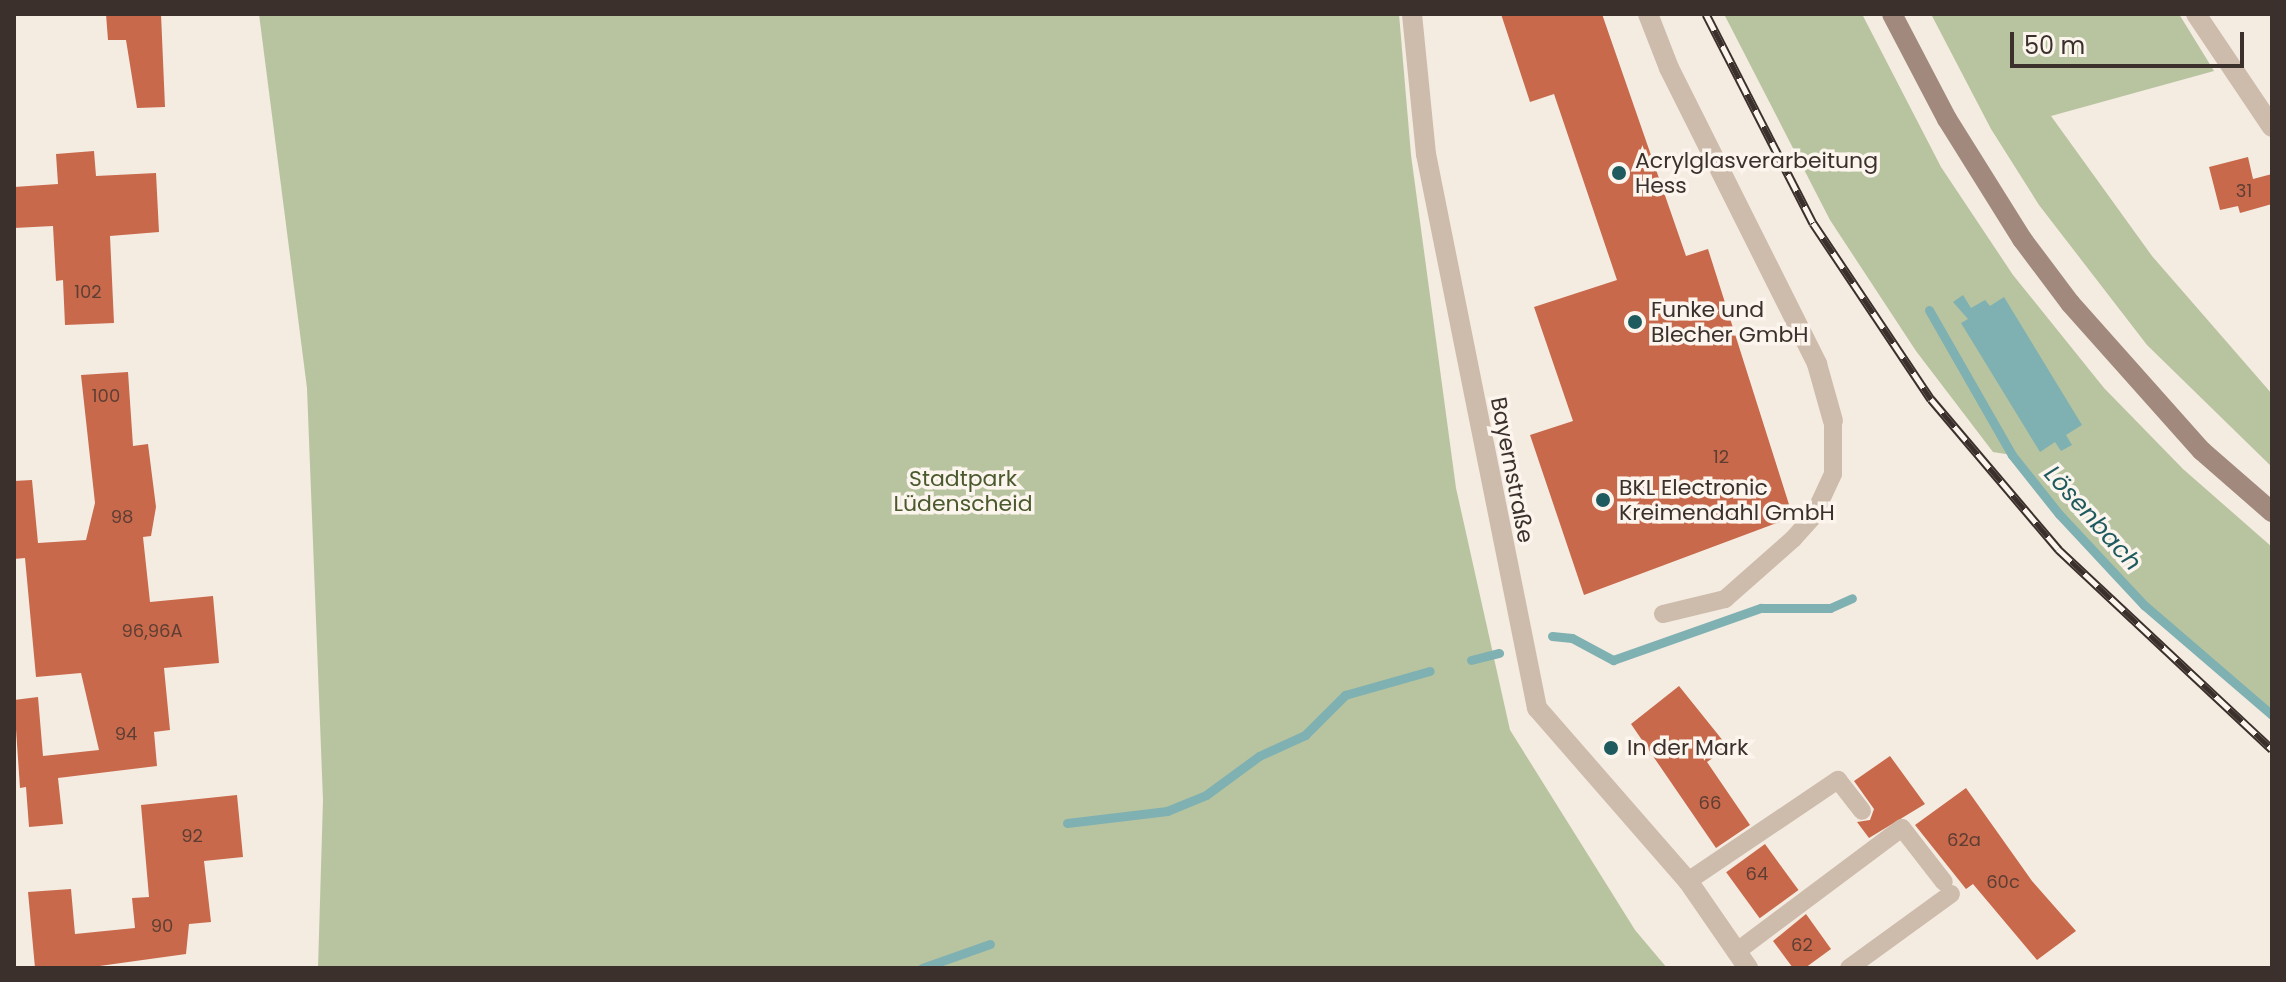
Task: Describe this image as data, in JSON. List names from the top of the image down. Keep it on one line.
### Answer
{"streets":{"street":["Bayernstraße"]},"water":["Lösenbach"],"parks":["Stadtpark Lüdenscheid"],"places":["Acrylglasverarbeitung Hess","Funke und Blecher GmbH","BKL Electronic Kreimendahl GmbH","In der Mark"],"house_numbers":["31","102","100","12","98","96,96A","94","66","92","62a","64","60c","90","62"],"scale_bar":"50 m"}
